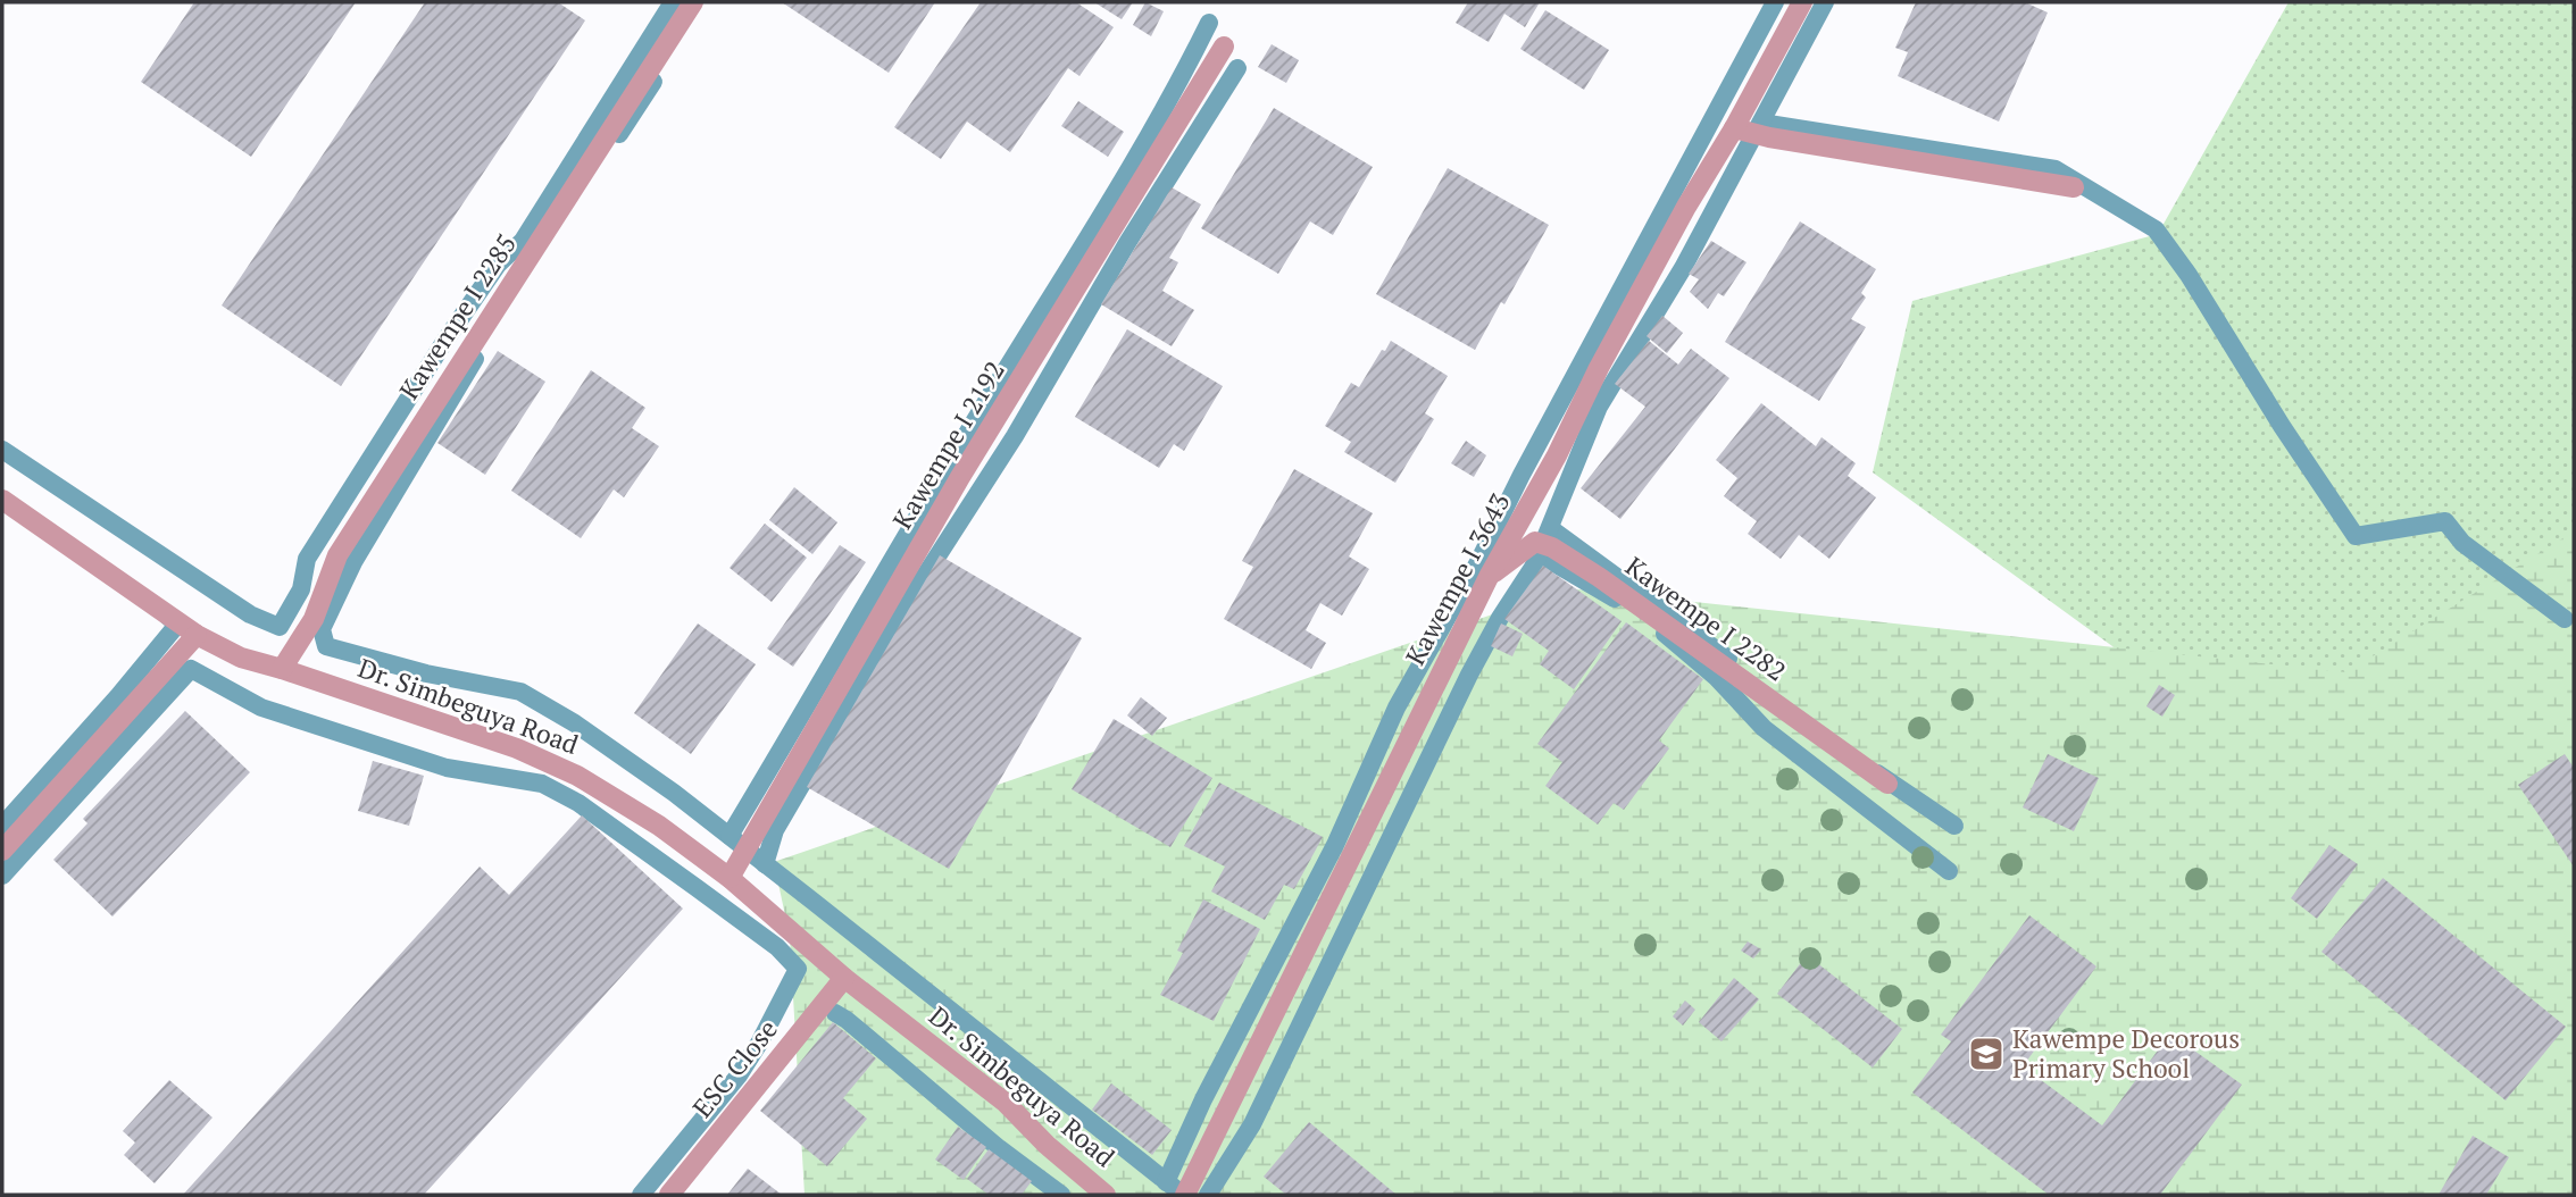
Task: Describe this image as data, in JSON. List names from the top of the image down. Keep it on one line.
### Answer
{"streets":{"street":["Kawempe I 2285","Kawempe I 2192","Kawempe I 3643","Kawempe I 2282","Dr. Simbeguya Road","ESC Close"]},"crossings":[["Kawempe I 2285","Dr. Simbeguya Road"],["Kawempe I 2192","Dr. Simbeguya Road"],["Kawempe I 3643","Kawempe I 2282"],["Dr. Simbeguya Road","ESC Close"]],"places":{"school or university":["Kawempe Decorous Primary School"]}}
